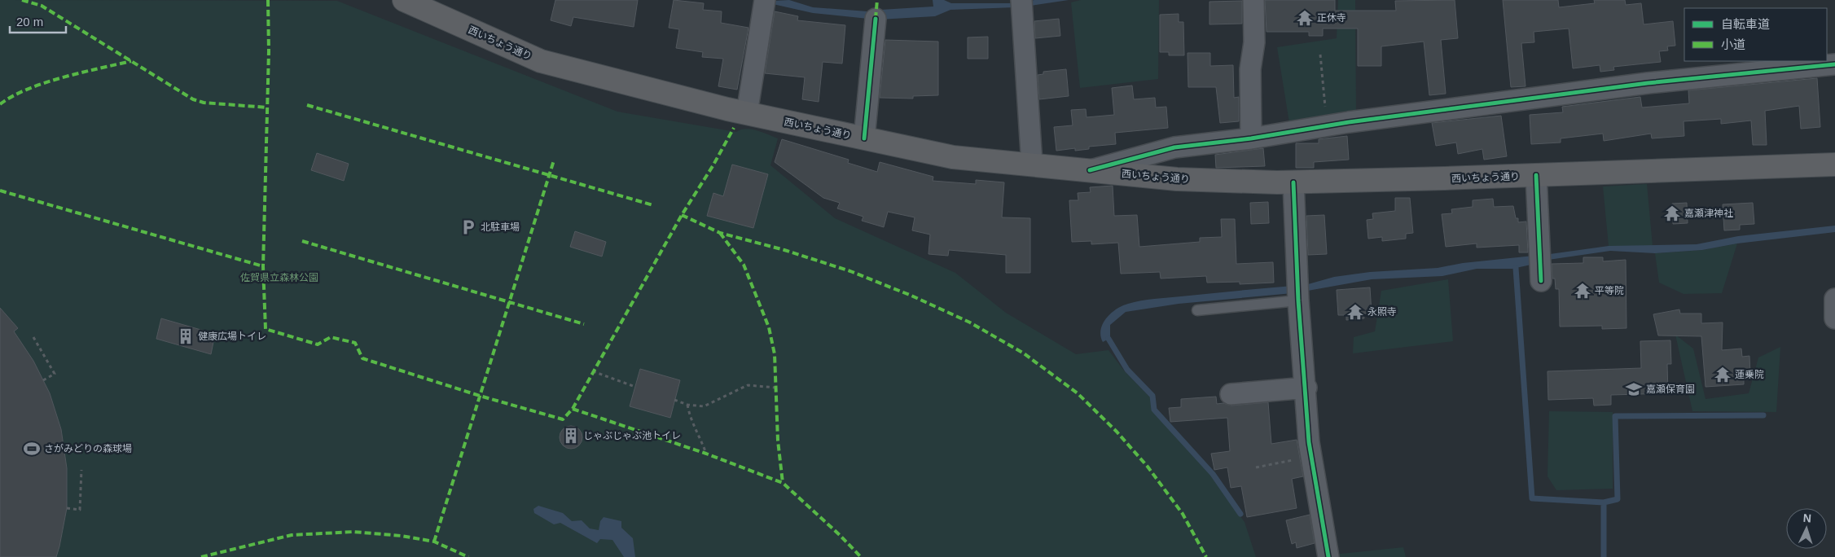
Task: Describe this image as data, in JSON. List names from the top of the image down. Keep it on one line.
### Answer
{"streets":{"highway":["西いちょう通り"]},"parks":["佐賀県立森林公園"],"places":{"temple":["正休寺","嘉瀬津神社","平等院","永照寺","蓮乗院"],"parking":["北駐車場"],"building":["健康広場トイレ","じゃぶじゃぶ池トイレ"],"school or university":["嘉瀬保育園"],"sports":["さがみどりの森球場"]},"legend":["自転車道","小道"],"scale_bar":"20 m","north":"top"}
